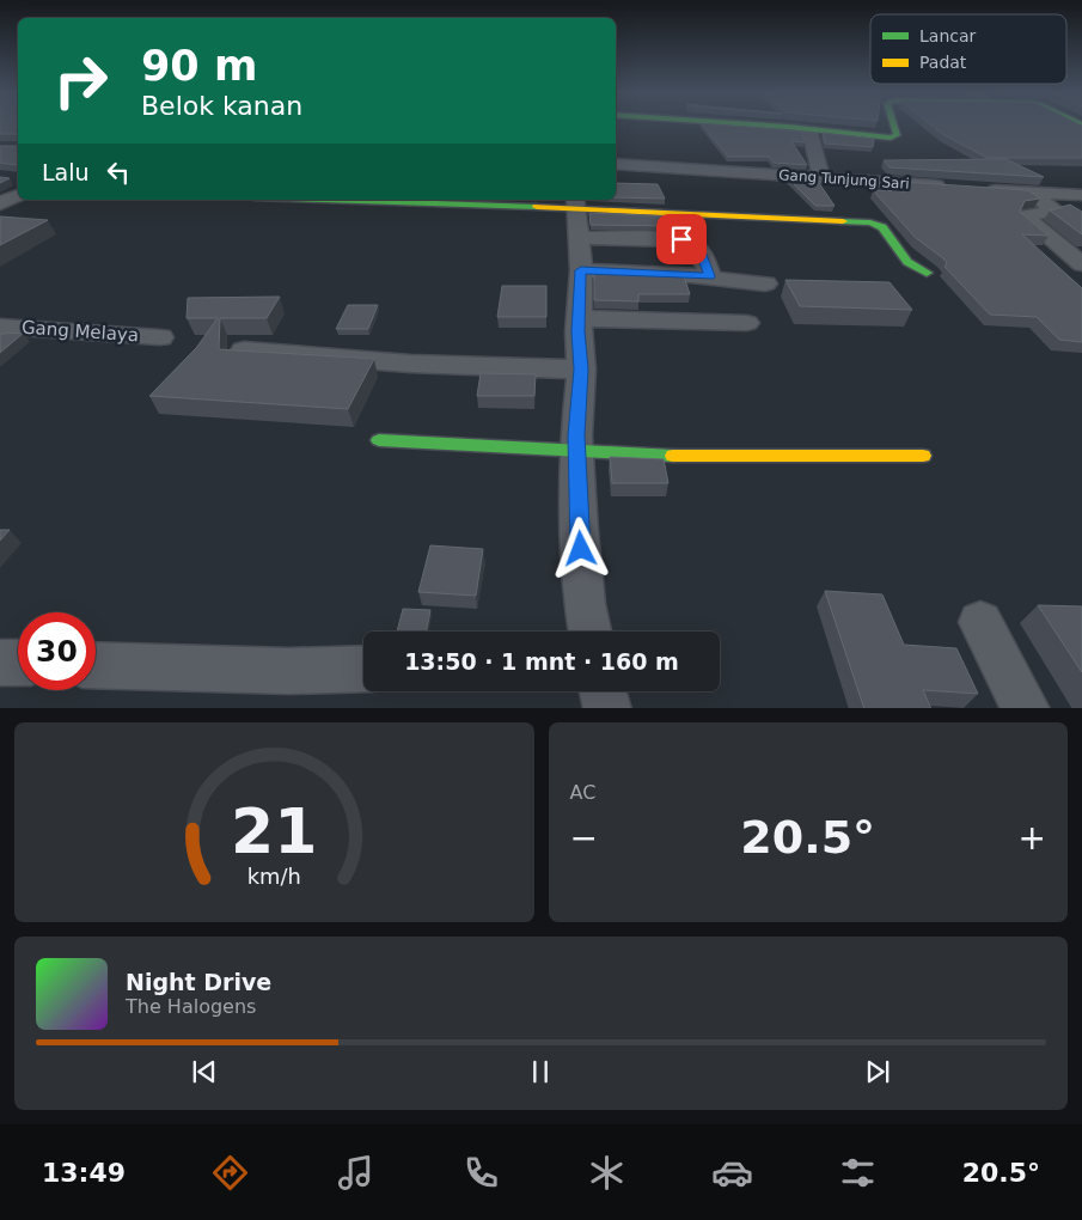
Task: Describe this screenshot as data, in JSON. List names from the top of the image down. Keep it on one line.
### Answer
{"streets":{"street":["Gang Tunjung Sari","Gang Melaya"]},"legend":["Lancar","Padat"],"page":{"turn":["90 m","Belok kanan"],"then":"Lalu","limit":"30","trip":"13:50 · 1 mnt · 160 m","tile":"AC","heat":["−","20.5°","+"],"song":["Night Drive","The Halogens"],"tabs":["13:49","20.5°"],"gauge":["21","km/h"]}}
